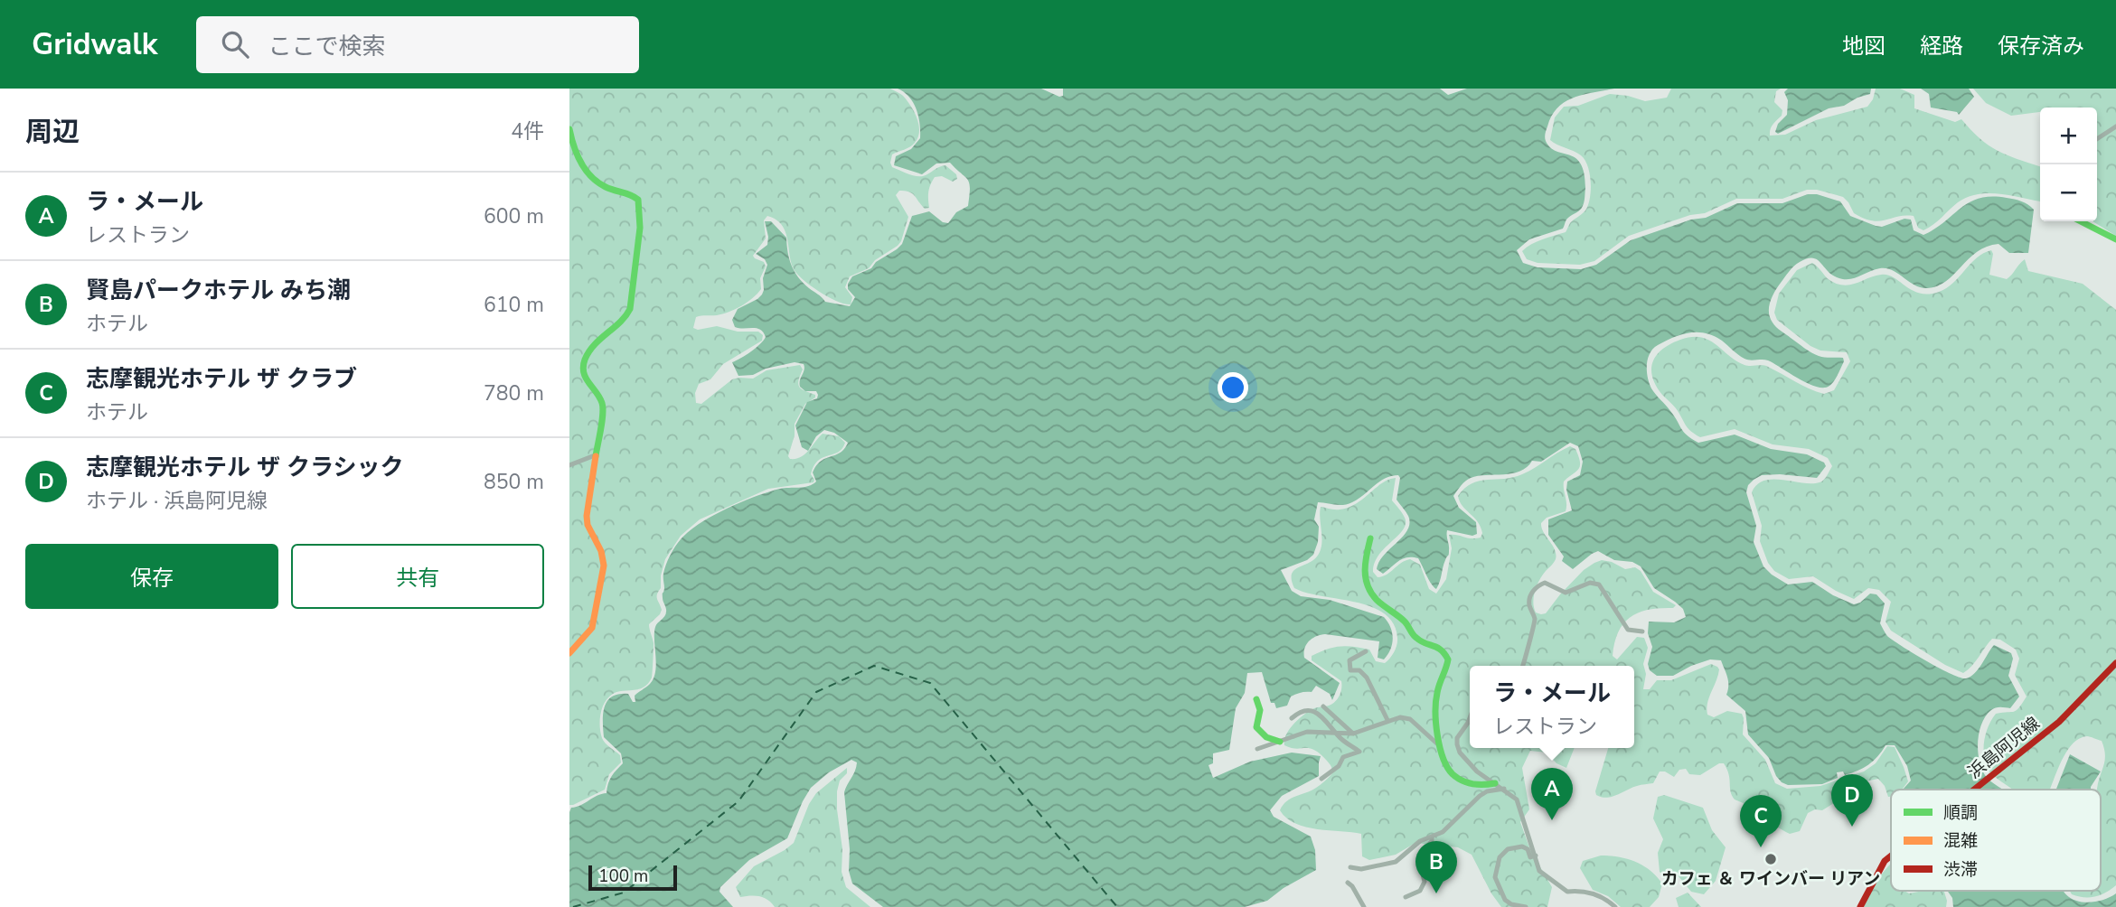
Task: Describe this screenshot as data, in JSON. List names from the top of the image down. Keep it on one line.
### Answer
{"streets":{"street":["浜島阿児線"]},"places":["カフェ ＆ ワインバー リアン"],"legend":["順調","混雑","渋滞"],"scale_bar":"100 m","page":{"header":"Gridwalk","search":"ここで検索","nav":["地図","経路","保存済み"],"heading":["周辺","4件"],"map_buttons":["+","−"],"list":[{"mark":"A","name":"ラ・メール","note":"レストラン","value":"600 m"},{"mark":"B","name":"賢島パークホテル みち潮","note":"ホテル","value":"610 m"},{"mark":"C","name":"志摩観光ホテル ザ クラブ","note":"ホテル","value":"780 m"},{"mark":"D","name":"志摩観光ホテル ザ クラシック","note":"ホテル · 浜島阿児線","value":"850 m"}],"buttons":["保存","共有"],"popup":["ラ・メール","レストラン"],"pins":["A","D","C","B"],"scale":"100 m"}}
